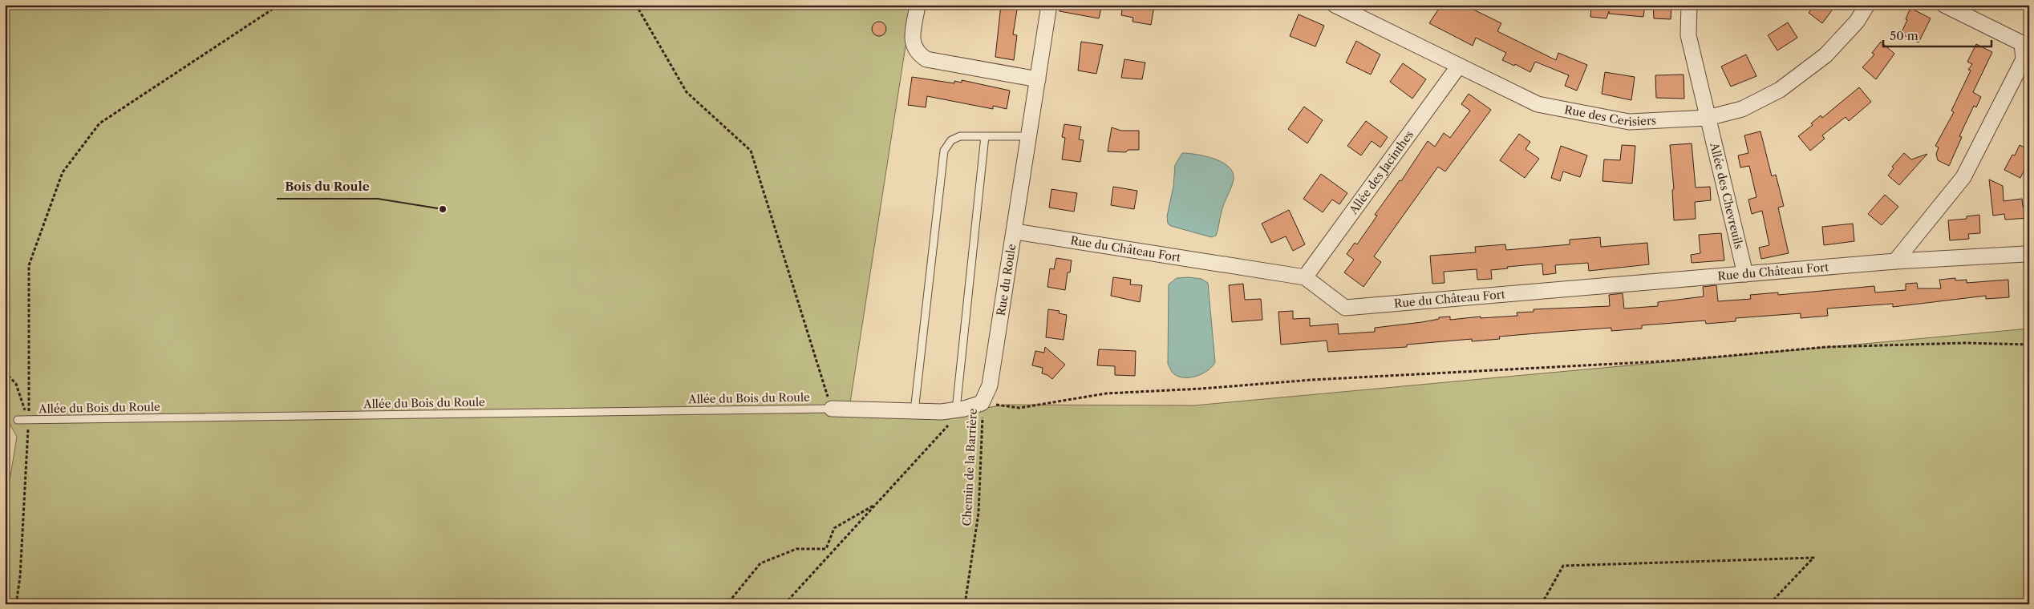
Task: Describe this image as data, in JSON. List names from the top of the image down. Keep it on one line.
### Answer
{"streets":{"street":["Rue des Cerisiers","Allée des Jacinthes","Allée des Chevreuils","Rue du Château Fort","Rue du Roule"],"lane":["Allée du Bois du Roule"],"path":["Chemin de la Barrière"]},"crossings":[["Rue des Cerisiers","Allée des Jacinthes"],["Rue des Cerisiers","Allée des Chevreuils"],["Allée des Jacinthes","Rue du Château Fort"],["Allée des Chevreuils","Rue du Château Fort"],["Rue du Château Fort","Rue du Roule"],["Rue du Roule","Chemin de la Barrière"]],"places":["Bois du Roule"],"scale_bar":"50 m"}
